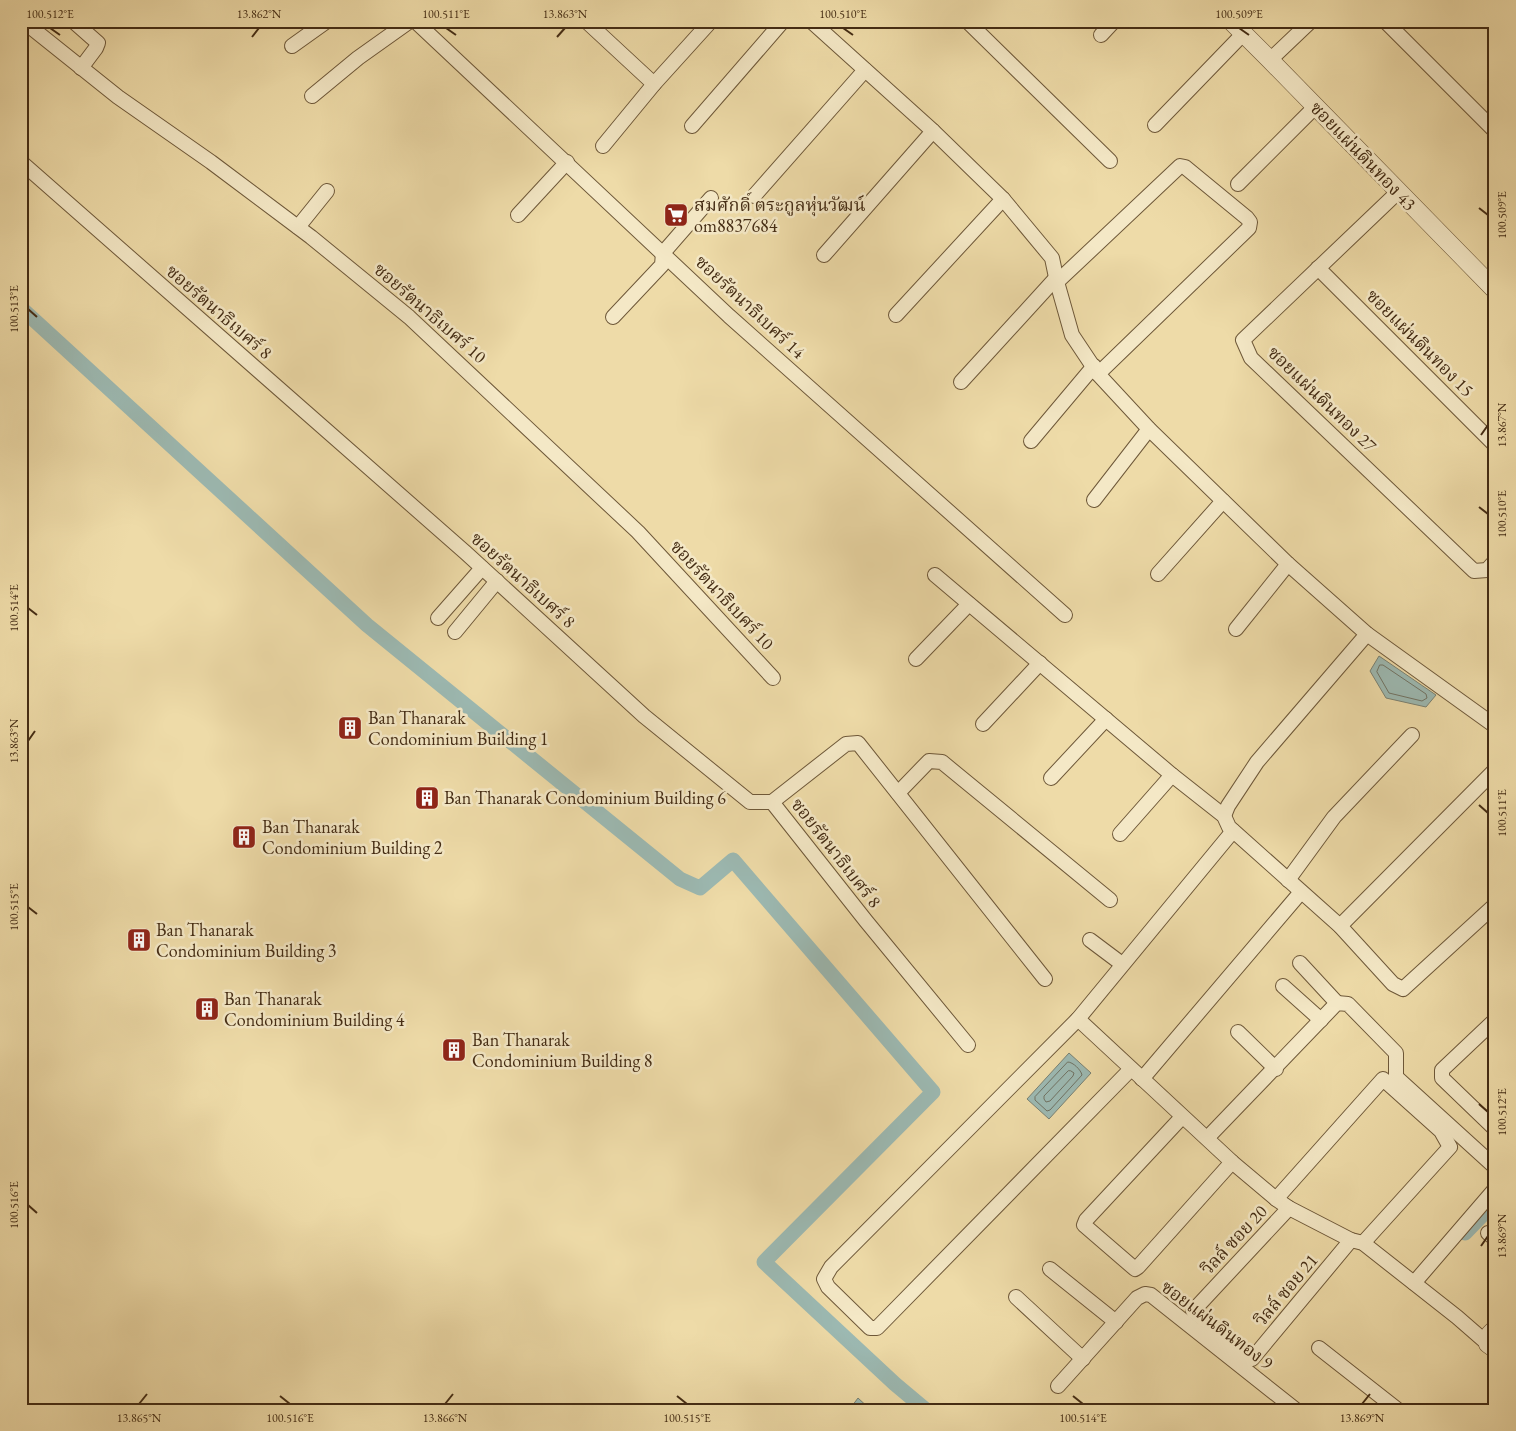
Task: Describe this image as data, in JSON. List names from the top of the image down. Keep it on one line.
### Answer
{"streets":{"street":["ซอยแผ่นดินทอง 43","ซอยรัตนาธิเบศร์ 14","ซอยรัตนาธิเบศร์ 8","ซอยรัตนาธิเบศร์ 10","ซอยแผ่นดินทอง 15","ซอยแผ่นดินทอง 27","วิลล์ ซอย 20","วิลล์ ซอย 21","ซอยแผ่นดินทอง 9"]},"crossings":[["ซอยแผ่นดินทอง 43","ซอยแผ่นดินทอง 27"],["ซอยแผ่นดินทอง 15","ซอยแผ่นดินทอง 27"],["วิลล์ ซอย 20","วิลล์ ซอย 21"]],"places":{"supermarket":["สมศักดิ์ ตระกูลหุ่นวัฒน์ om8837684"],"building":["Ban Thanarak Condominium Building 1","Ban Thanarak Condominium Building 6","Ban Thanarak Condominium Building 2","Ban Thanarak Condominium Building 3","Ban Thanarak Condominium Building 4","Ban Thanarak Condominium Building 8"]},"coordinates":["100.512°E","13.862°N","100.511°E","13.863°N","100.510°E","100.509°E","100.513°E","13.867°N","100.514°E","100.515°E","100.516°E","13.869°N","13.865°N","13.866°N"]}
